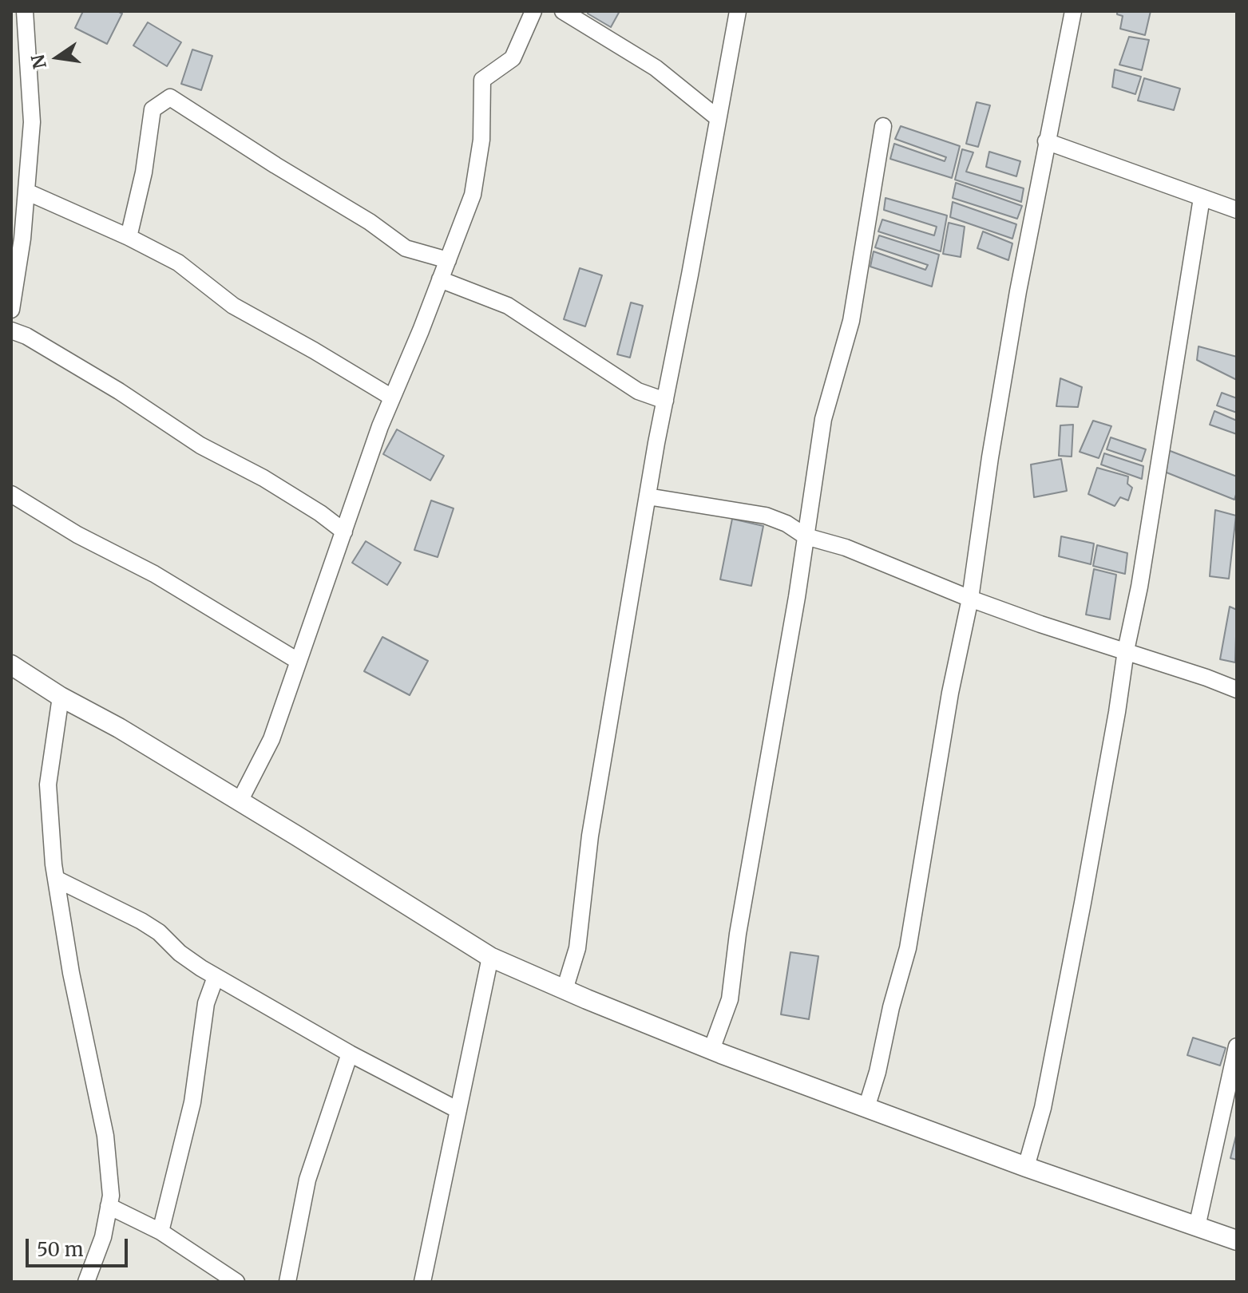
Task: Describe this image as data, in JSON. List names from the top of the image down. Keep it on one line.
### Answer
{"scale_bar":"50 m","north":"left"}
